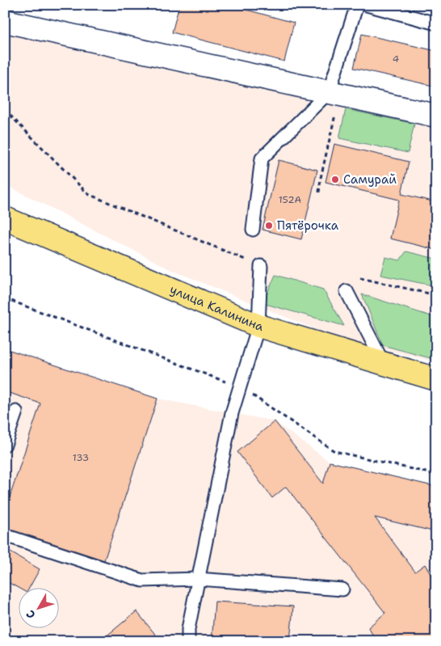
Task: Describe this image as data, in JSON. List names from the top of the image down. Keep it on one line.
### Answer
{"streets":{"main road":["улица Калинина"]},"places":["Самурай","Пятёрочка"],"house_numbers":["4","152А","133"],"north":"bottom left"}
